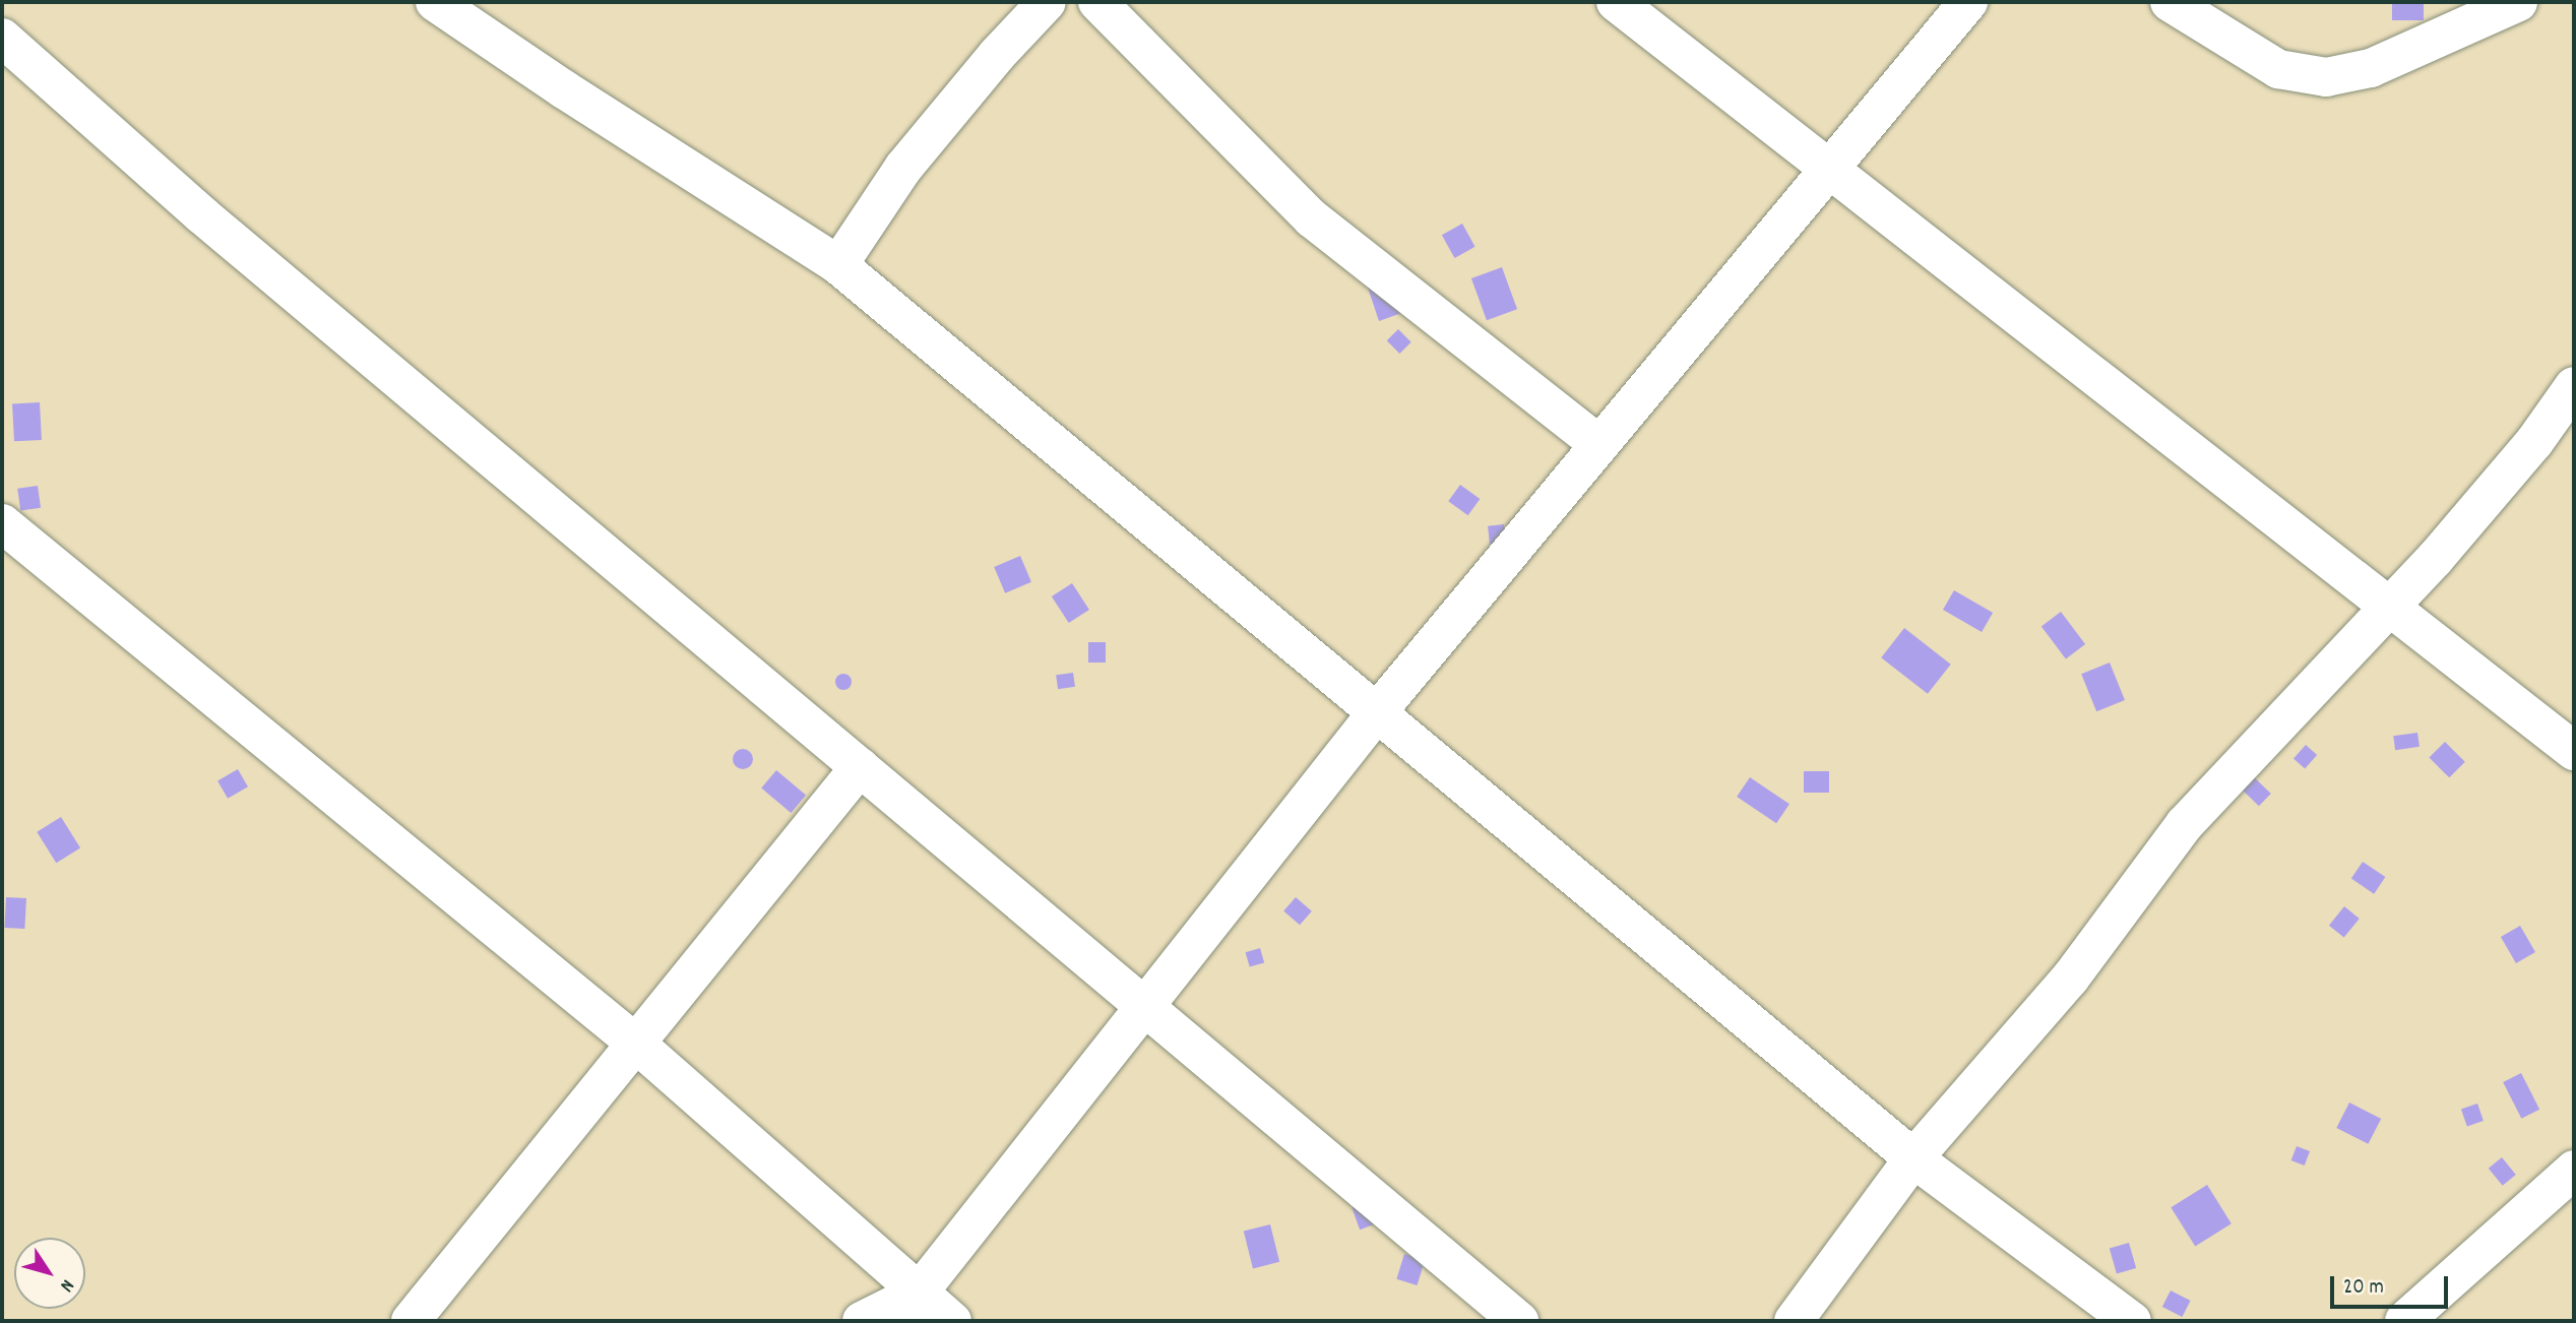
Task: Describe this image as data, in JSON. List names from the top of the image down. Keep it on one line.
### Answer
{"scale_bar":"20 m","north":"bottom right"}
